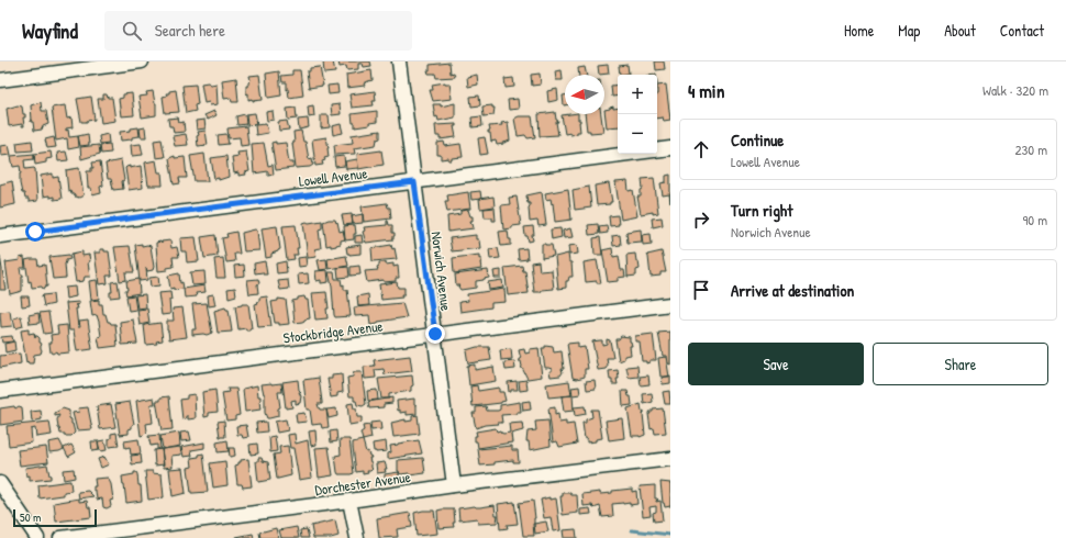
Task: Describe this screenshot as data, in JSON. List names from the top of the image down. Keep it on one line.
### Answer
{"streets":{"street":["Lowell Avenue","Norwich Avenue","Stockbridge Avenue","Dorchester Avenue"]},"crossings":[["Lowell Avenue","Norwich Avenue"],["Norwich Avenue","Stockbridge Avenue"],["Norwich Avenue","Dorchester Avenue"]],"scale_bar":"50 m","north":"left","page":{"header":"Wayfind","search":"Search here","nav":["Home","Map","About","Contact"],"heading":["4 min","Walk · 320 m"],"map_buttons":["+","−"],"list":[["Continue","Lowell Avenue","230 m"],["Turn right","Norwich Avenue","90 m"],"Arrive at destination"],"buttons":["Save","Share"],"scale":"50 m"}}
